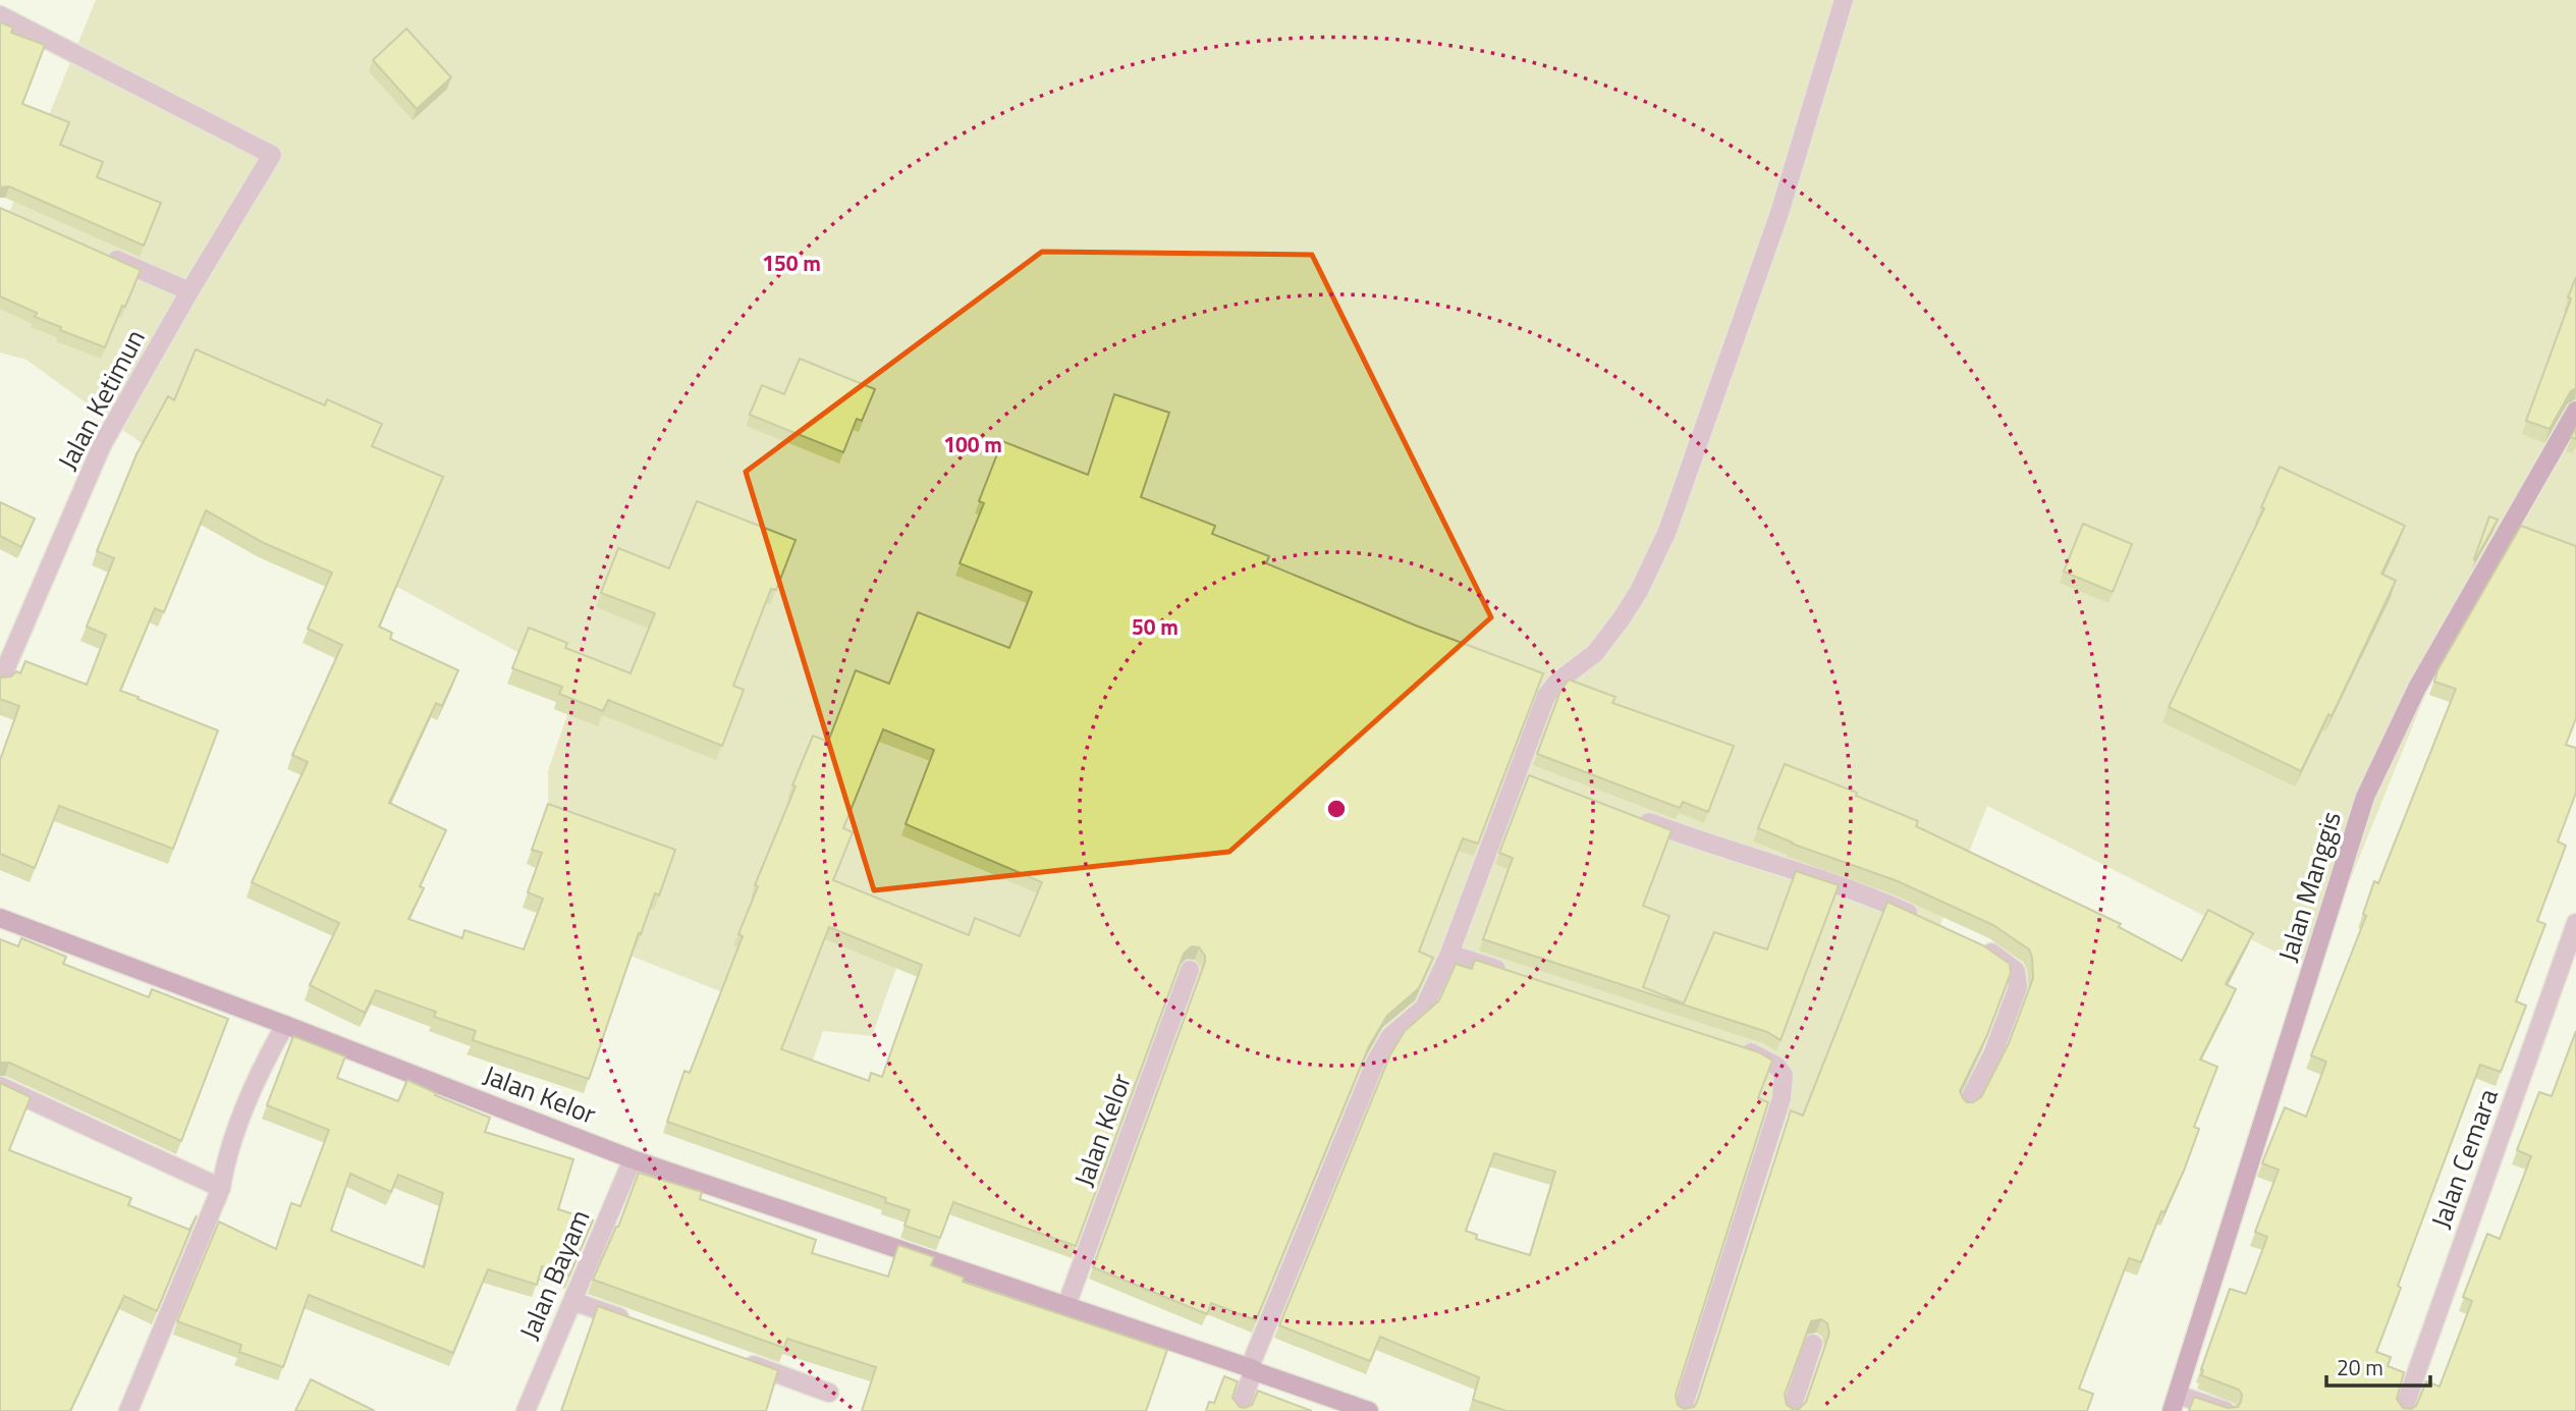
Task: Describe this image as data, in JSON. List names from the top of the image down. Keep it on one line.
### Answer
{"streets":{"street":["Jalan Ketimun","Jalan Manggis","Jalan Kelor","Jalan Cemara","Jalan Bayam"]},"crossings":[["Jalan Kelor","Jalan Bayam"]],"scale_bar":"20 m","rings":["150 m","100 m","50 m"]}
